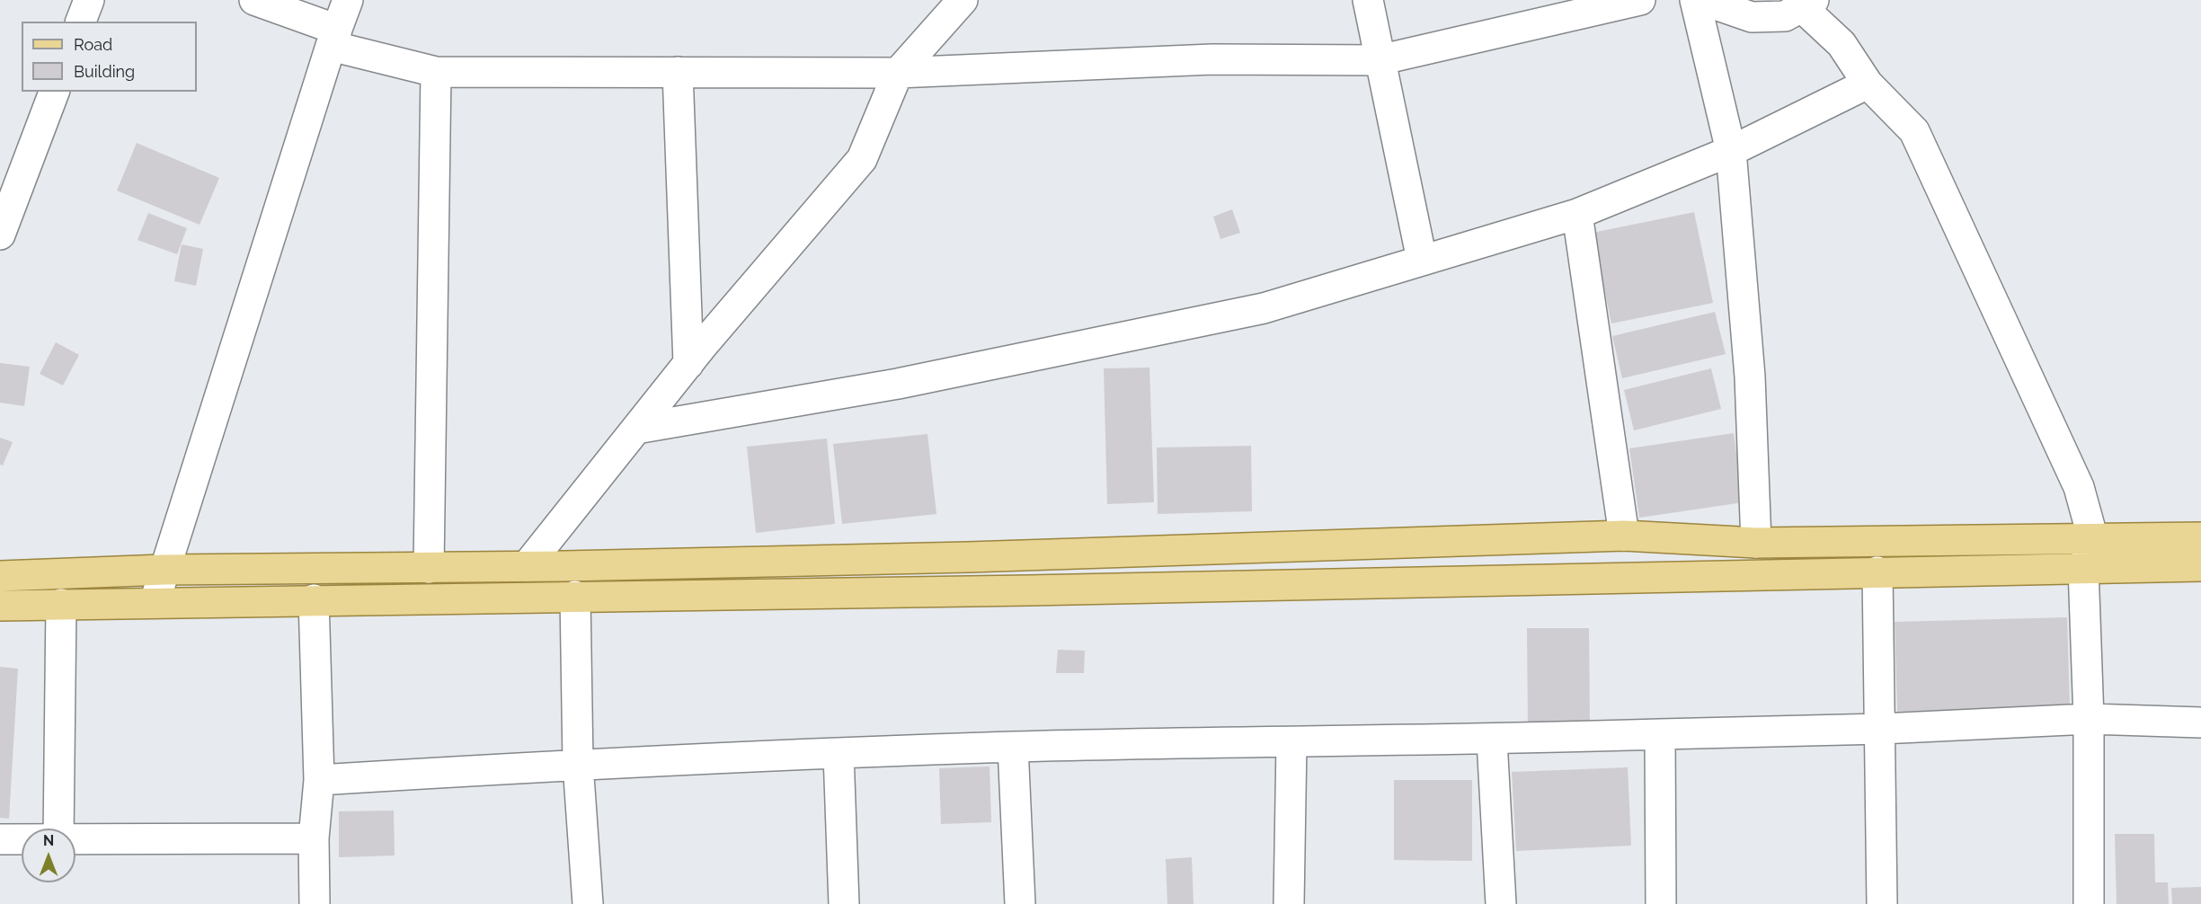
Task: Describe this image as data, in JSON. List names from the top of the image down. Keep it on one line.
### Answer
{"legend":["Road","Building"],"north":"top"}
